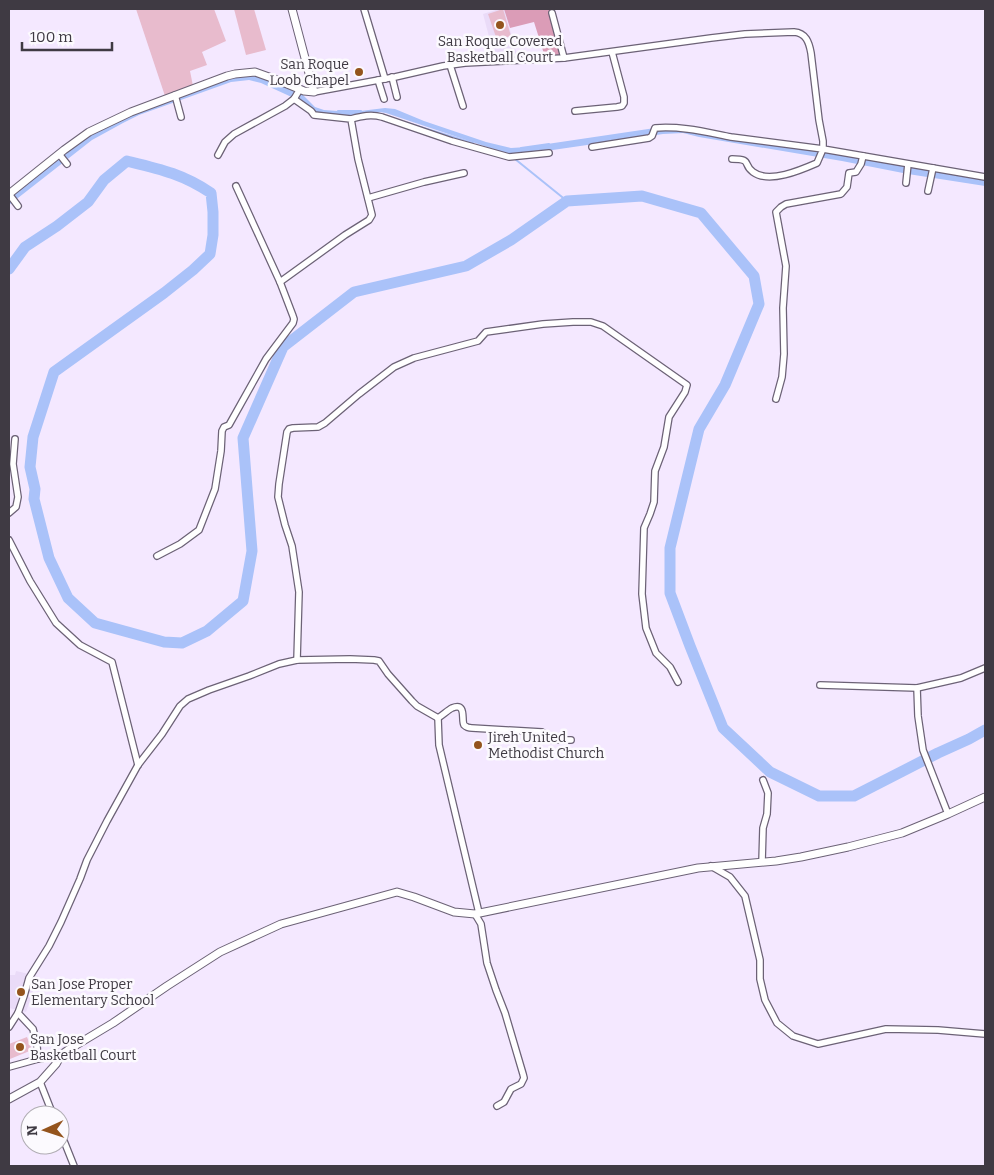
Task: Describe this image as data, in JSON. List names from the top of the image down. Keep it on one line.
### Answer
{"places":["San Roque Covered Basketball Court","San Roque Loob Chapel","Jireh United Methodist Church","San Jose Proper Elementary School","San Jose Basketball Court"],"scale_bar":"100 m","north":"left"}
